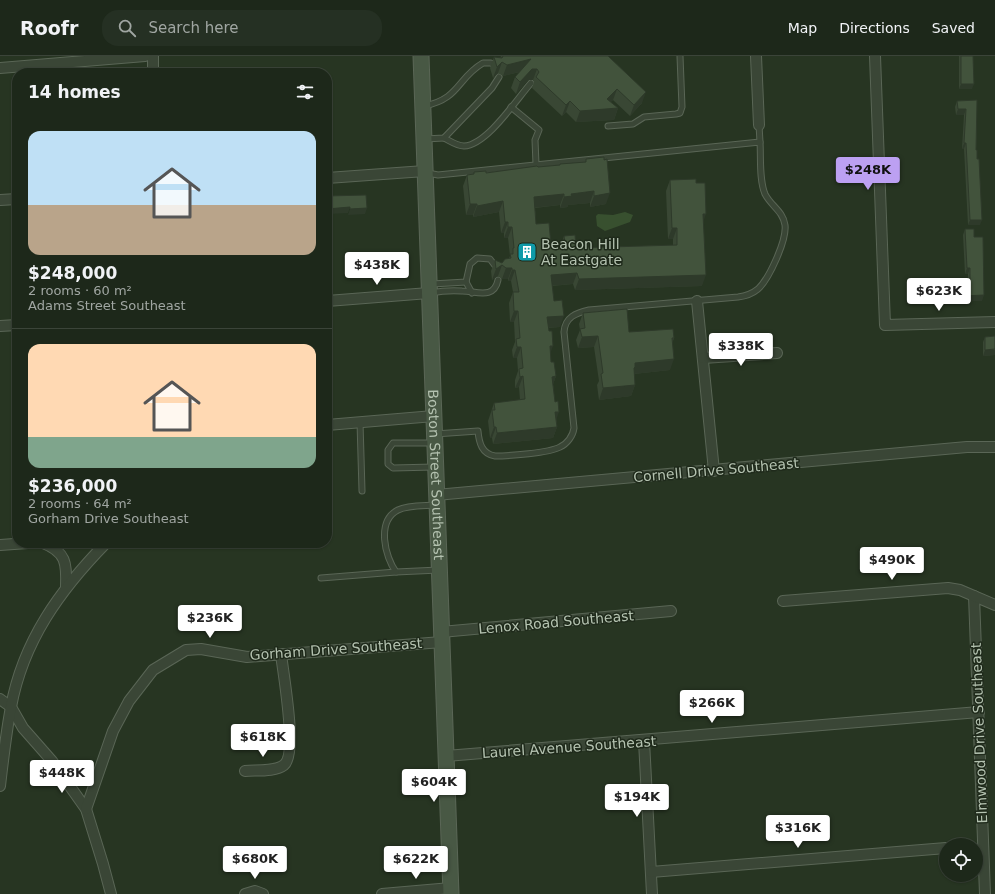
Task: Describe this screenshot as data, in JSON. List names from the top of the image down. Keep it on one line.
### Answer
{"streets":{"street":["Cornell Drive Southeast","Boston Street Southeast","Lenox Road Southeast","Gorham Drive Southeast","Elmwood Drive Southeast","Laurel Avenue Southeast"]},"crossings":[["Cornell Drive Southeast","Boston Street Southeast"],["Boston Street Southeast","Lenox Road Southeast"],["Boston Street Southeast","Gorham Drive Southeast"],["Boston Street Southeast","Laurel Avenue Southeast"],["Lenox Road Southeast","Gorham Drive Southeast"],["Elmwood Drive Southeast","Laurel Avenue Southeast"]],"places":{"building":["Beacon Hill At Eastgate"]},"page":{"header":"Roofr","search":"Search here","nav":["Map","Directions","Saved"],"heading":"14 homes","list":[{"name":"$248,000","note":"2 rooms · 60 m² · Adams Street Southeast"},{"name":"$236,000","note":"2 rooms · 64 m² · Gorham Drive Southeast"}],"price":["$248K","$438K","$623K","$338K","$490K","$236K","$266K","$618K","$448K","$604K","$194K","$316K","$680K","$622K"]}}
